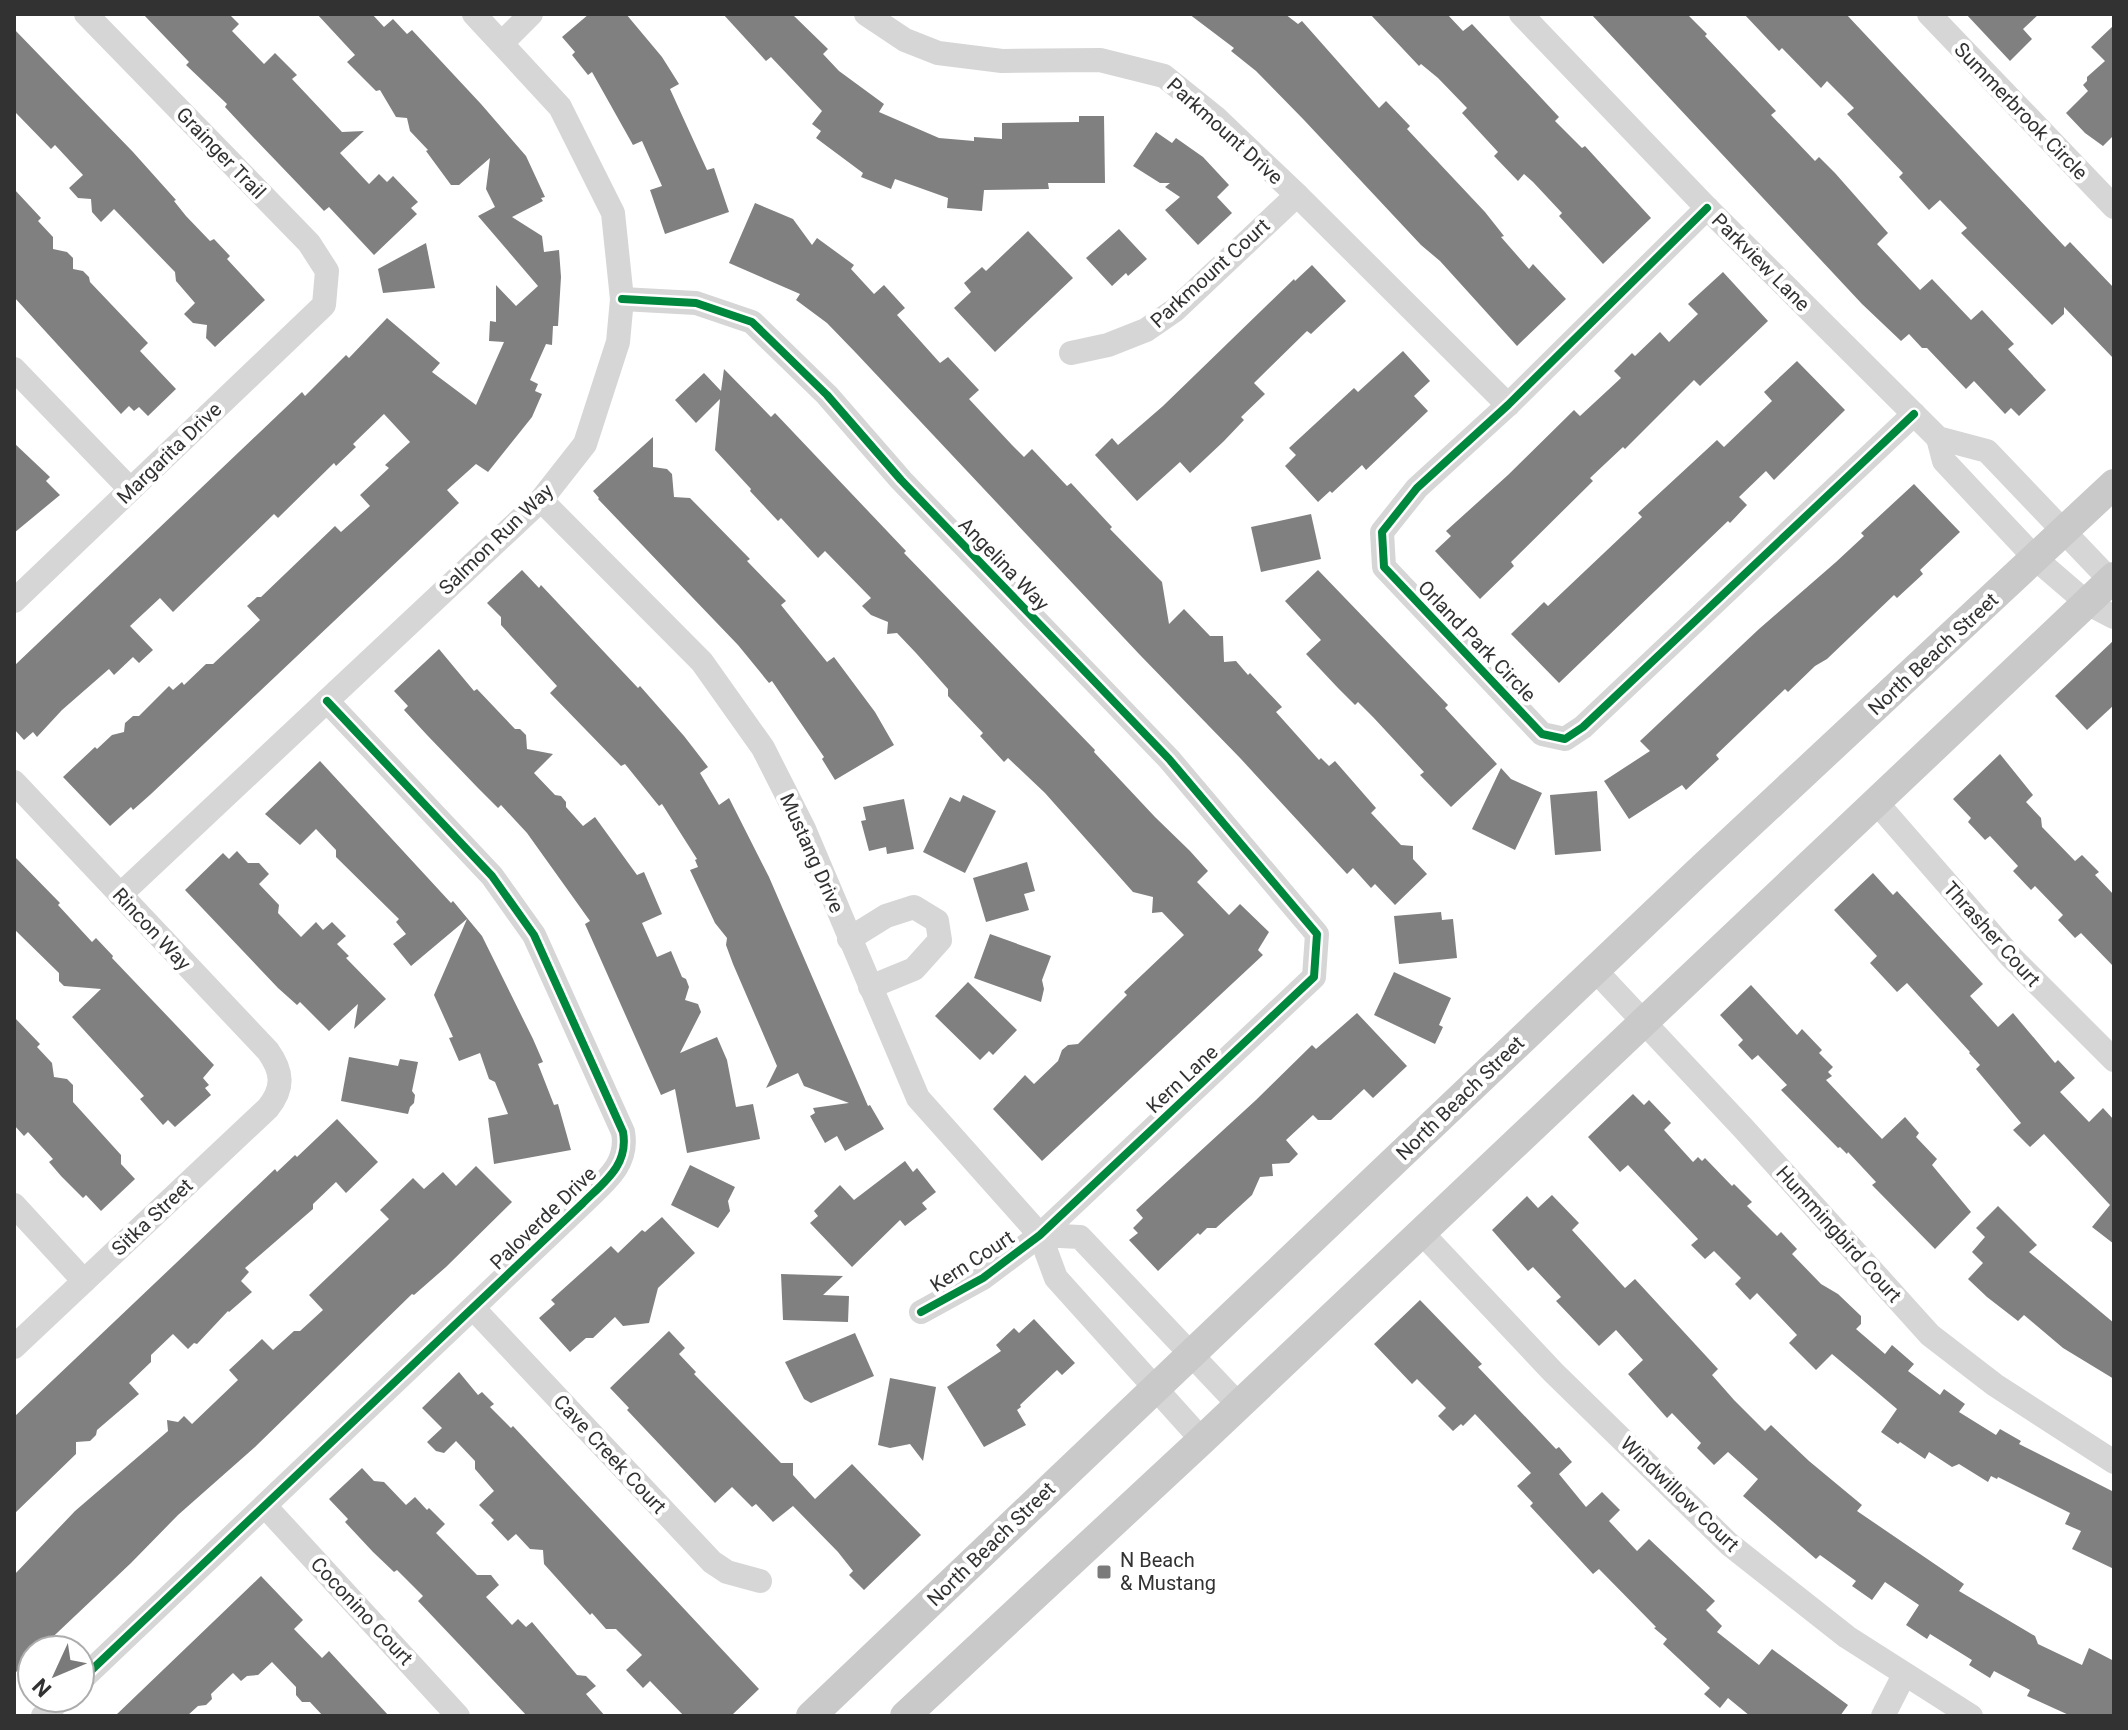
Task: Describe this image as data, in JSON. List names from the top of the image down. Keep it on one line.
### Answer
{"streets":{"main road":["North Beach Street"],"street":["Summerbrook Circle","Parkmount Drive","Grainger Trail","Parkview Lane","Parkmount Court","Margarita Drive","Salmon Run Way","Angelina Way","Orland Park Circle","Mustang Drive","Rincon Way","Thrasher Court","Kern Lane","Sitka Street","Paloverde Drive","Hummingbird Court","Kern Court","Cave Creek Court","Windwillow Court","Coconino Court"]},"crossings":[["Parkmount Drive","Parkmount Court"],["Parkmount Drive","Orland Park Circle"],["Grainger Trail","Margarita Drive"],["Parkview Lane","Orland Park Circle"],["Parkview Lane","North Beach Street"],["Salmon Run Way","Angelina Way"],["Salmon Run Way","Mustang Drive"],["Salmon Run Way","Rincon Way"],["Salmon Run Way","Paloverde Drive"],["Angelina Way","Kern Lane"],["North Beach Street","Mustang Drive"],["North Beach Street","Hummingbird Court"],["Mustang Drive","Kern Lane"],["Mustang Drive","Kern Court"],["Rincon Way","Sitka Street"],["Kern Lane","Kern Court"],["Paloverde Drive","Cave Creek Court"],["Paloverde Drive","Coconino Court"]],"places":{"transit":["N Beach & Mustang"]},"north":"bottom left"}
